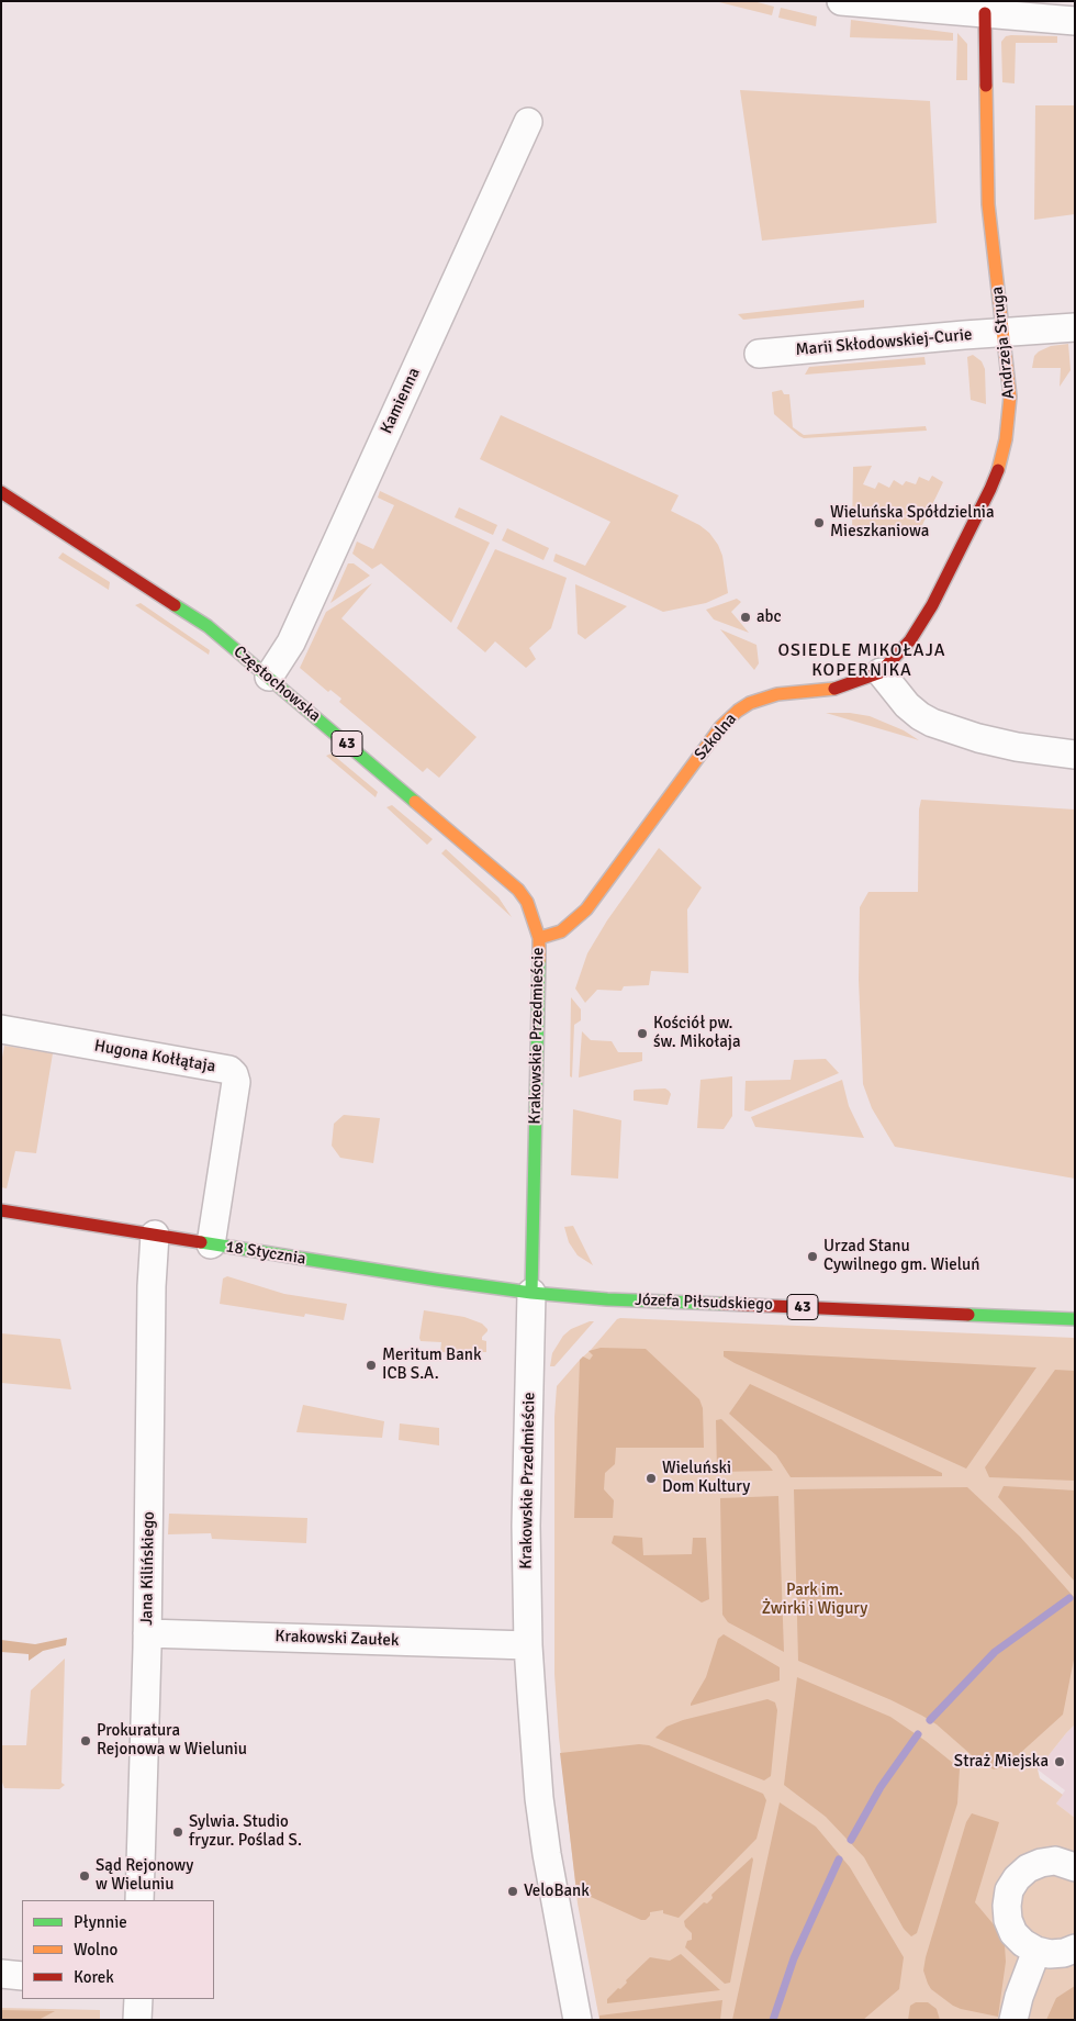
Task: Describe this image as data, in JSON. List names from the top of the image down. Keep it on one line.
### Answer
{"streets":{"main road":["Andrzeja Struga","Częstochowska","Szkolna","43","Krakowskie Przedmieście","18 Stycznia","Józefa Piłsudskiego"],"street":["Marii Skłodowskiej-Curie","Kamienna","Hugona Kołłątaja","Jana Kilińskiego","Krakowski Zaułek"]},"crossings":[["Marii Skłodowskiej-Curie","Andrzeja Struga"],["Andrzeja Struga","Szkolna"],["Kamienna","Częstochowska"],["Częstochowska","Szkolna"],["Częstochowska","Krakowskie Przedmieście"],["Szkolna","Krakowskie Przedmieście"],["Krakowskie Przedmieście","18 Stycznia"],["Krakowskie Przedmieście","Józefa Piłsudskiego"],["Krakowskie Przedmieście","Krakowski Zaułek"],["Hugona Kołłątaja","18 Stycznia"],["18 Stycznia","Józefa Piłsudskiego"],["18 Stycznia","Jana Kilińskiego"],["Jana Kilińskiego","Krakowski Zaułek"]],"districts":["OSIEDLE MIKOŁAJA KOPERNIKA"],"parks":["Park im. Żwirki i Wigury"],"places":["Wieluńska Spółdzielnia Mieszkaniowa","abc","Kościół pw. św. Mikołaja","Urzad Stanu Cywilnego gm. Wieluń","Meritum Bank ICB S.A.","Wieluński Dom Kultury","Prokuratura Rejonowa w Wieluniu","Straż Miejska","Sylwia. Studio fryzur. Poślad S.","Sąd Rejonowy w Wieluniu","VeloBank"],"legend":["Płynnie","Wolno","Korek"]}
